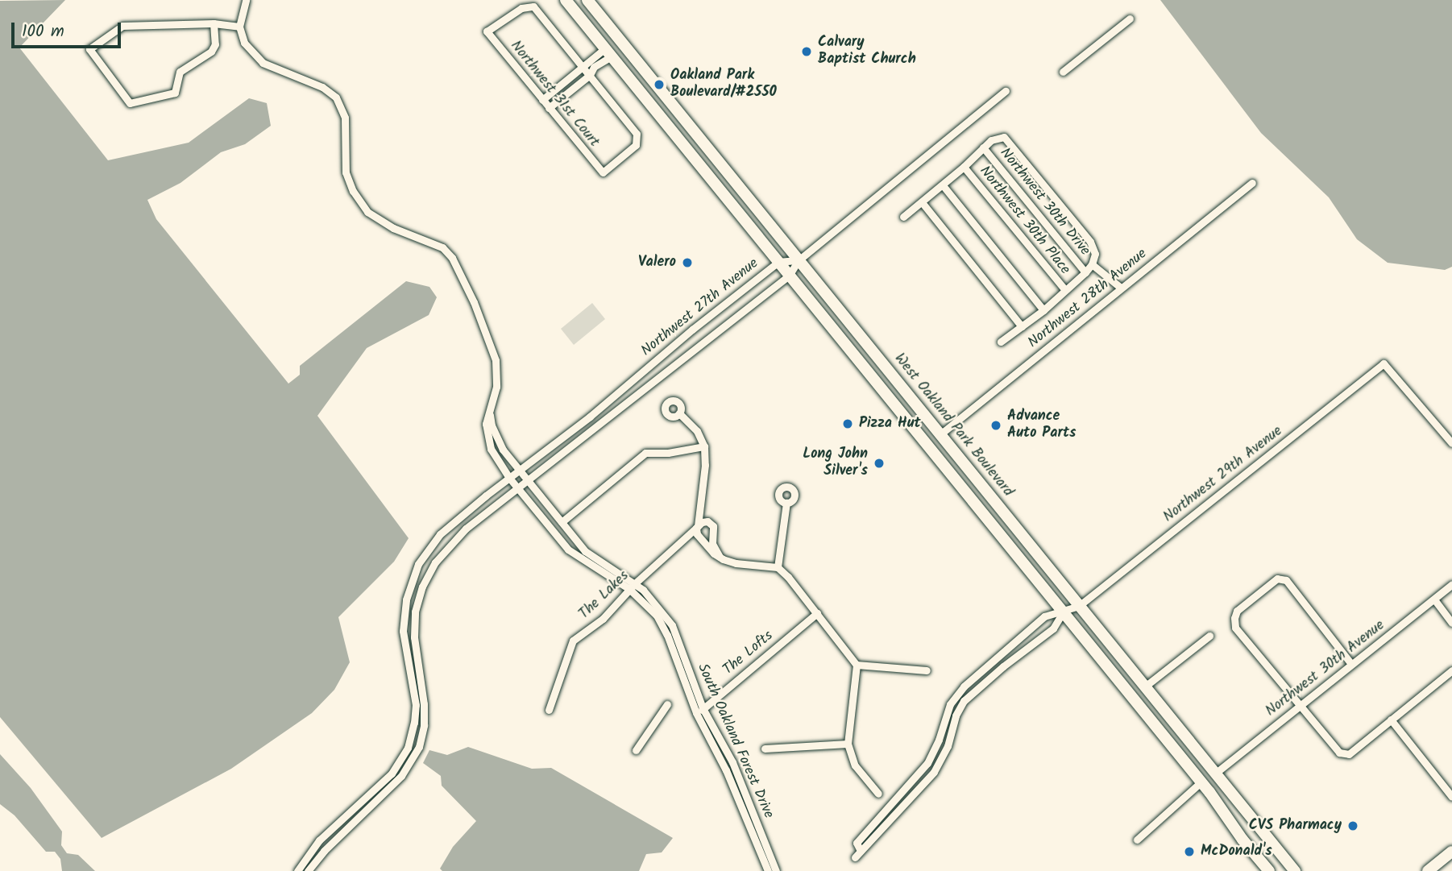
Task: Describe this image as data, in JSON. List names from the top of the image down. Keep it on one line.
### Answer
{"streets":{"main road":["West Oakland Park Boulevard"],"street":["Northwest 31st Court","Northwest 30th Drive","Northwest 30th Place","Northwest 28th Avenue","Northwest 27th Avenue","Northwest 29th Avenue","The Lakes","The Lofts","Northwest 30th Avenue","South Oakland Forest Drive"]},"crossings":[["Northwest 28th Avenue","West Oakland Park Boulevard"],["Northwest 27th Avenue","West Oakland Park Boulevard"],["Northwest 27th Avenue","South Oakland Forest Drive"],["West Oakland Park Boulevard","Northwest 29th Avenue"],["West Oakland Park Boulevard","Northwest 30th Avenue"],["The Lakes","South Oakland Forest Drive"],["The Lofts","South Oakland Forest Drive"]],"places":["Calvary Baptist Church","Oakland Park Boulevard/#2550","Valero","Pizza Hut","Advance Auto Parts","Long John Silver's","CVS Pharmacy","McDonald's"],"scale_bar":"100 m"}
